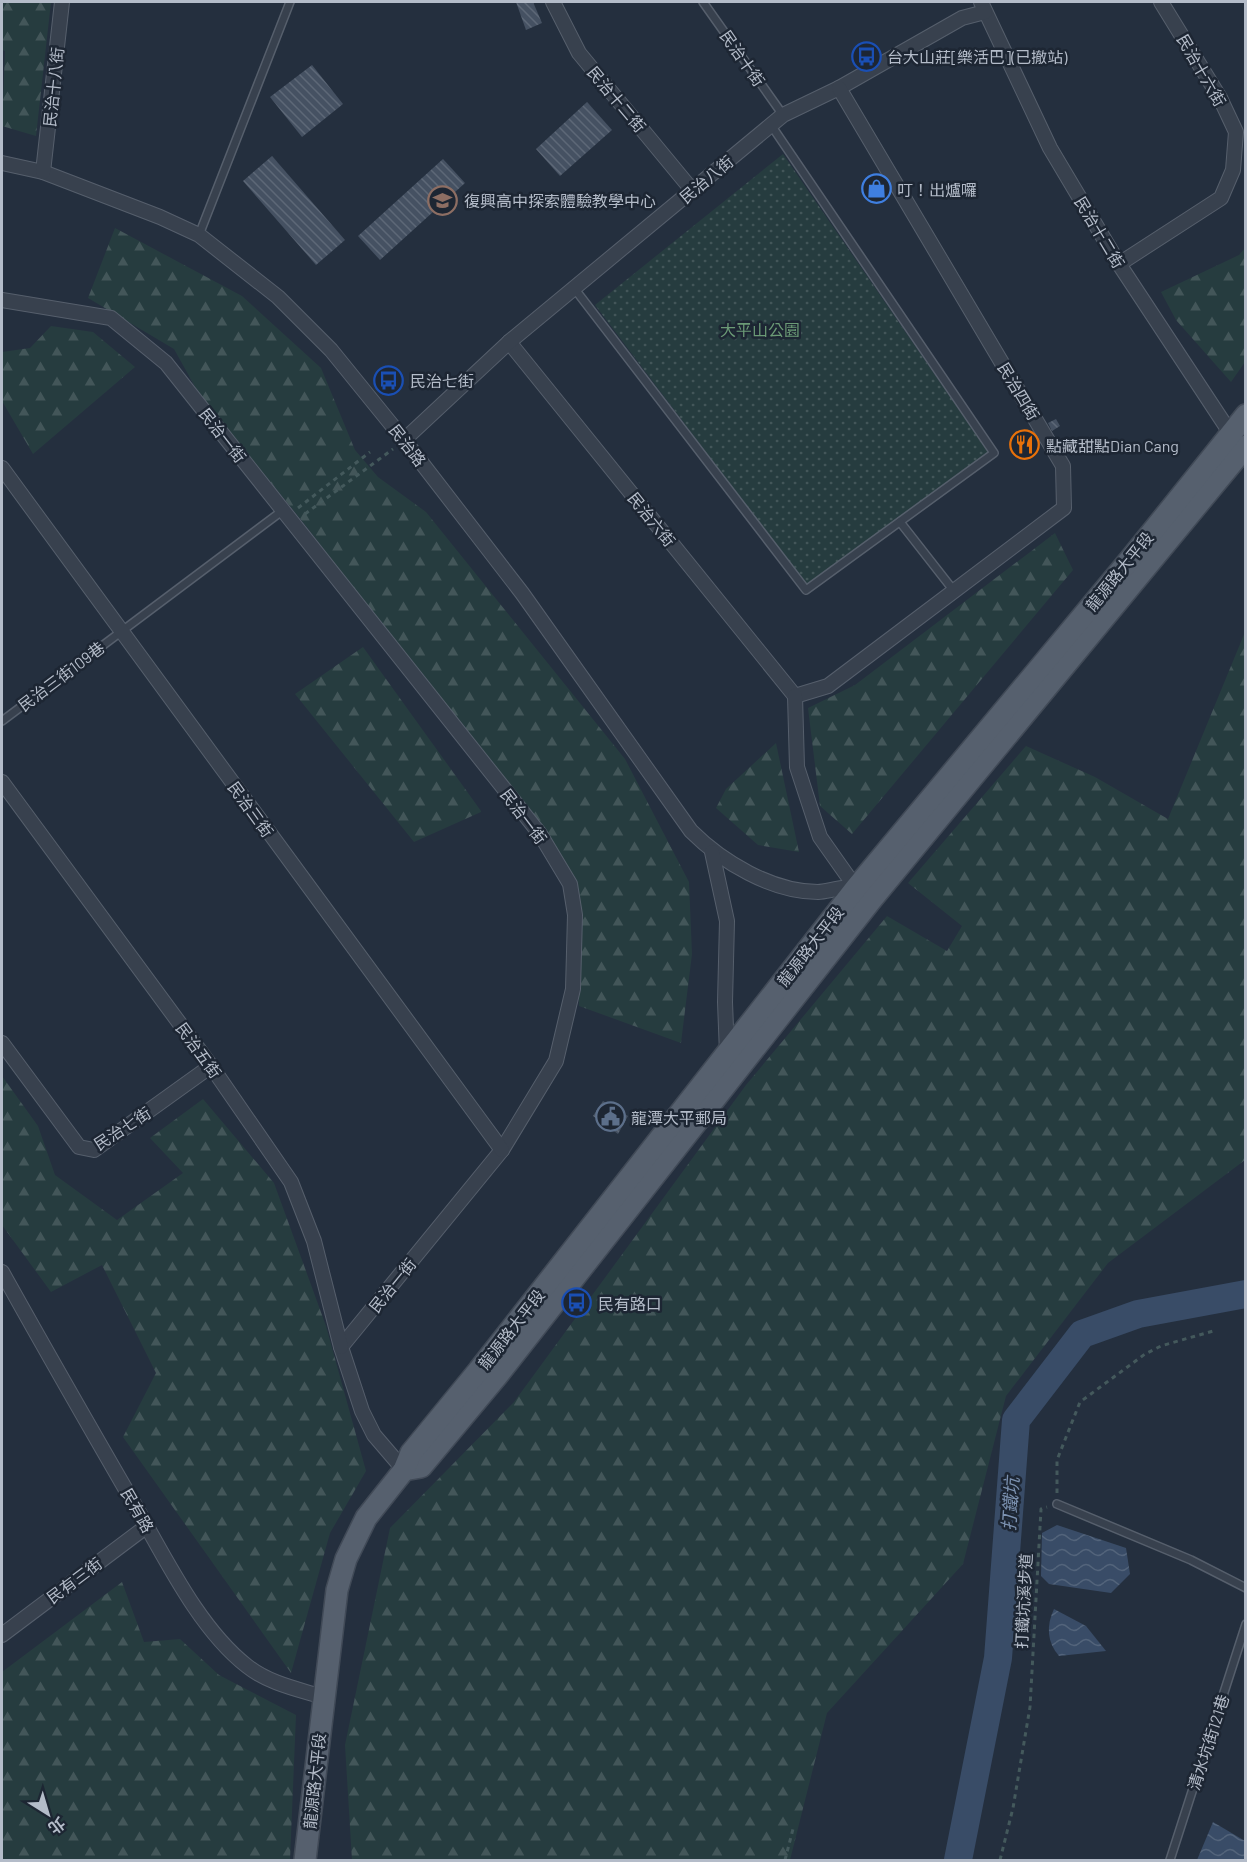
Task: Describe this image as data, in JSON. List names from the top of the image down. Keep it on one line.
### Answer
{"streets":{"main road":["龍源路大平段"],"street":["民治十六街","民治十八街","民治十二街","民治八街","民治四街","民治一街","民治路","民治六街","民治三街","民治五街","民治七街","民有路","民有三街"],"lane":["民治十街","民治三街109巷","清水坑街121巷"],"path":["打鐵坑溪步道"]},"crossings":[["民治十街","民治八街"],["民治十六街","民治十二街"],["民治十八街","民治路"],["民治十二街","民治八街"],["民治十二街","龍源路大平段"],["民治八街","民治四街"],["民治八街","民治路"],["民治八街","民治六街"],["民治四街","民治六街"],["民治一街","民治三街109巷"],["民治一街","民治三街"],["民治一街","民治五街"],["龍源路大平段","民有路"],["民治三街109巷","民治三街"],["民治五街","民治七街"],["民有路","民有三街"]],"water":["打鐵坑"],"parks":["大平山公園"],"places":{"bus stop":["台大山莊[樂活巴](已撤站)","民治七街","民有路口"],"shop":["叮！出爐囉"],"school or university":["復興高中探索體驗教學中心"],"restaurant":["點藏甜點Dian Cang"],"public building":["龍潭大平郵局"]},"north":"bottom right"}
